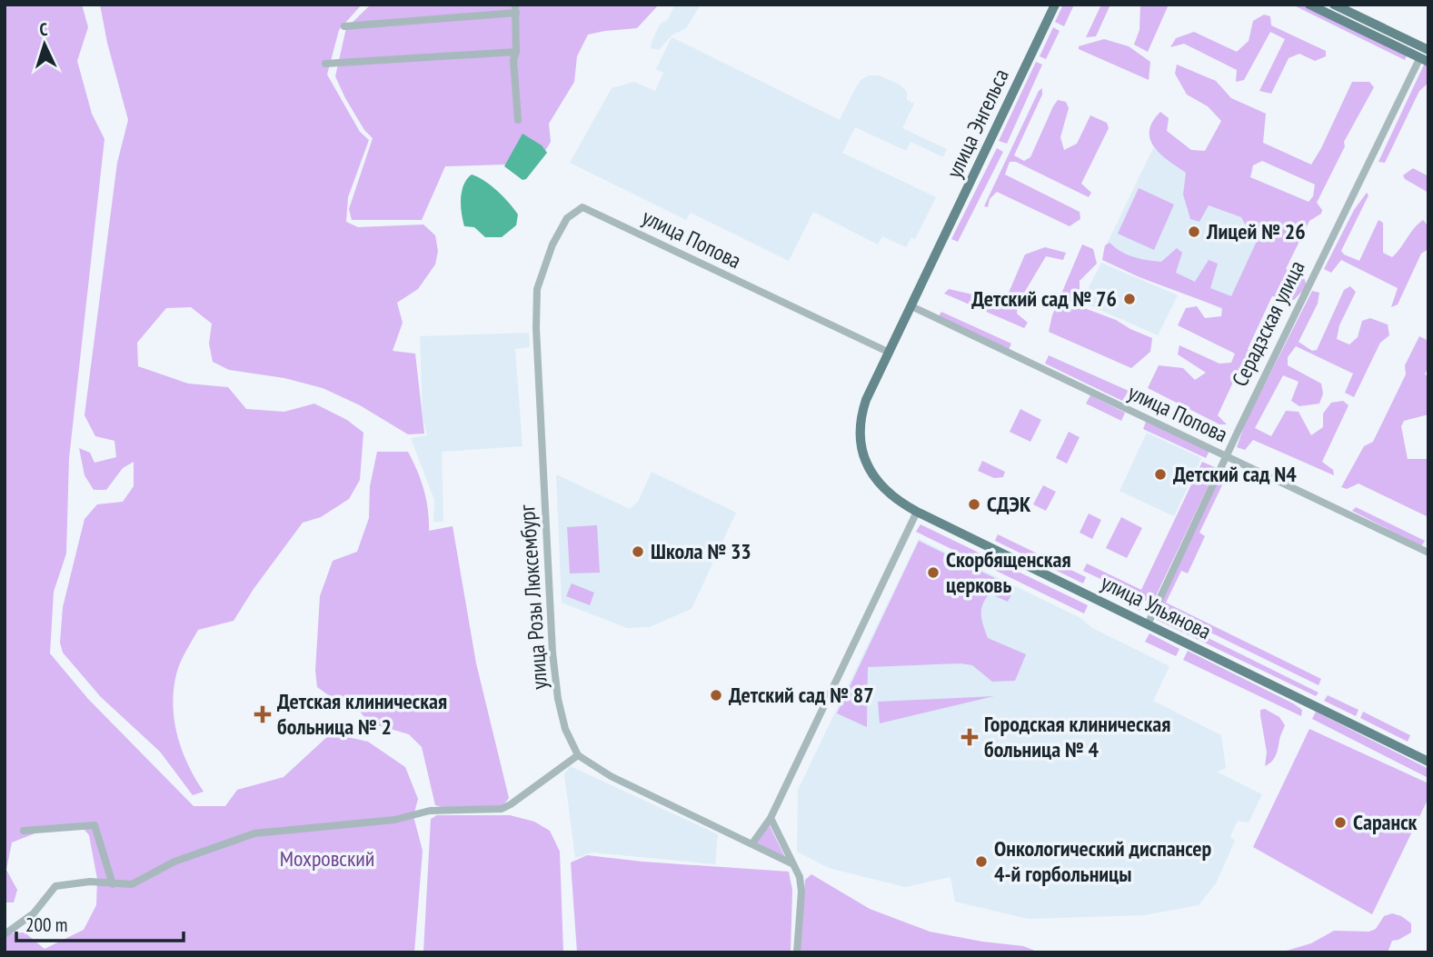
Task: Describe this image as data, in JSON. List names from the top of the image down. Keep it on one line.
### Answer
{"streets":{"main road":["улица Энгельса","Серадзская улица","улица Ульянова"],"street":["улица Попова","улица Розы Люксембург"]},"crossings":[["улица Энгельса","улица Попова"],["улица Попова","Серадзская улица"],["улица Попова","улица Розы Люксембург"],["улица Попова","улица Ульянова"],["Серадзская улица","улица Ульянова"]],"parks":["Мохровский"],"places":{"other":["Лицей № 26","Детский сад № 76","Детский сад N4","СДЭК","Школа № 33","Скорбященская церковь","Детский сад № 87","Саранск","Онкологический диспансер 4-й горбольницы"],"health":["Детская клиническая больница № 2","Городская клиническая больница № 4"]},"scale_bar":"200 m","north":"top"}
